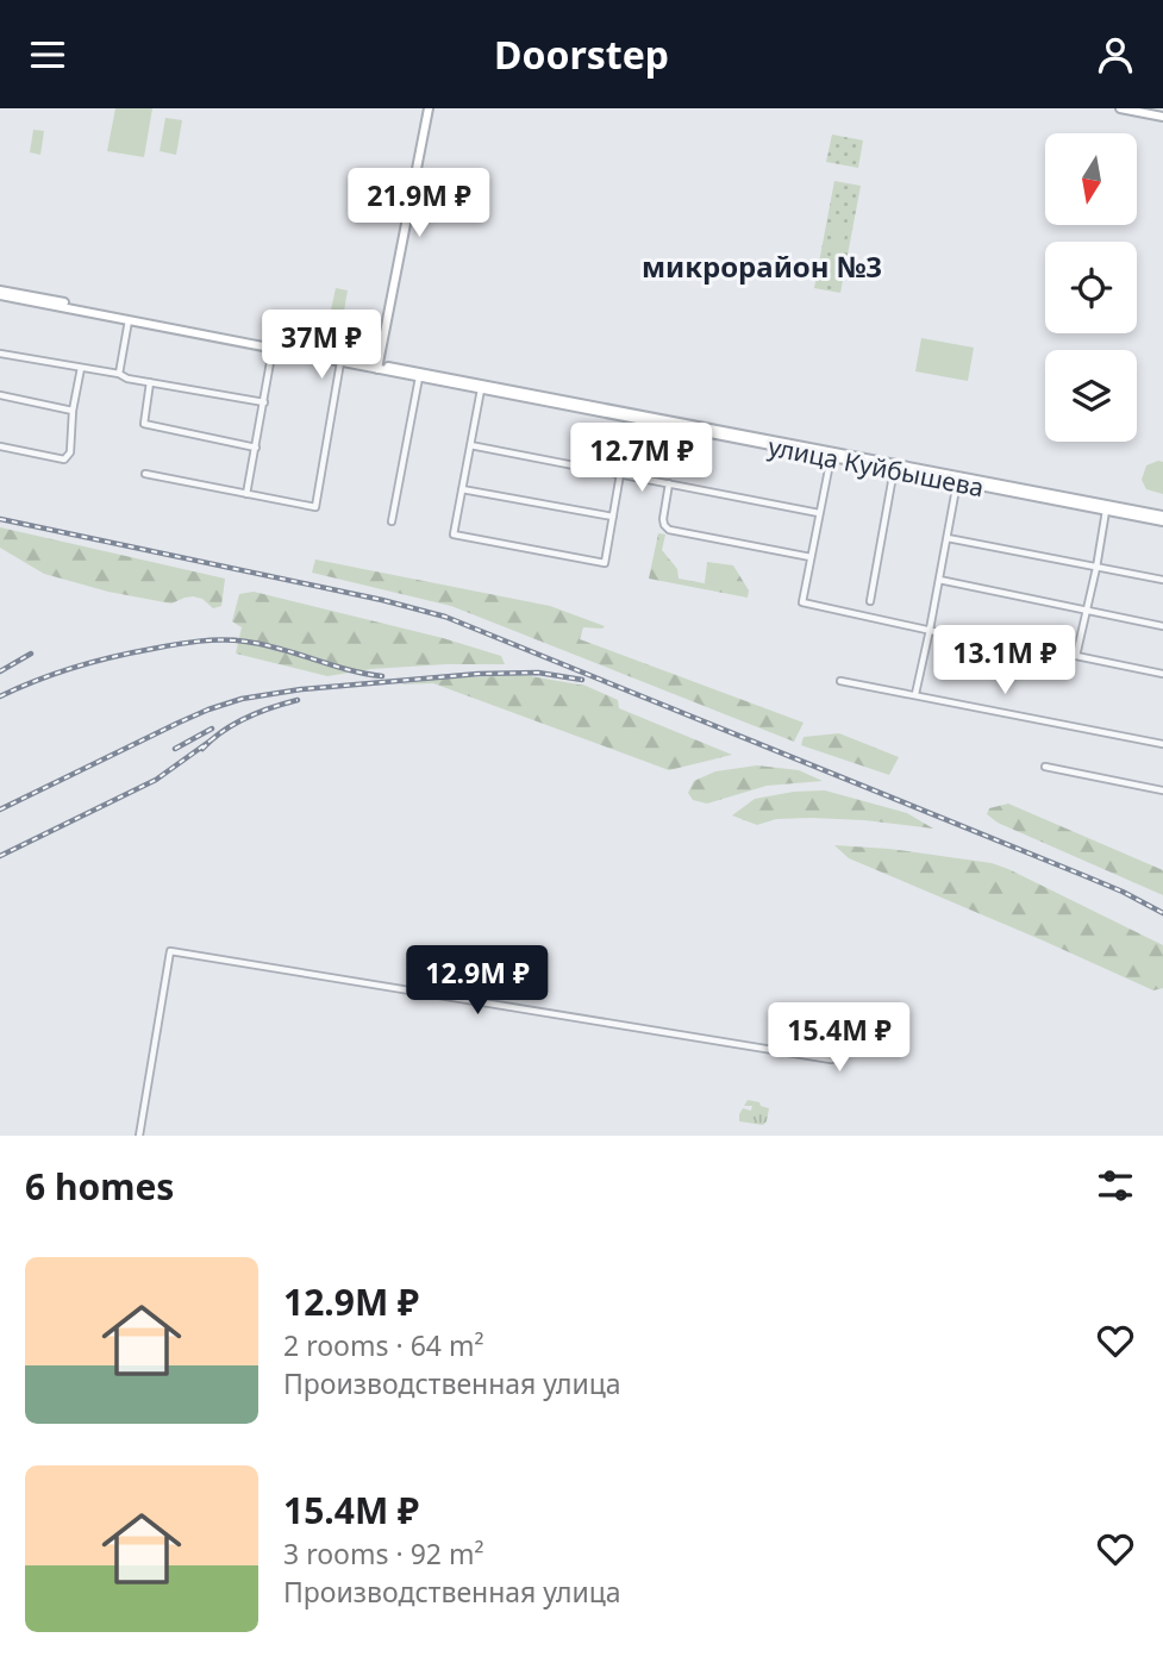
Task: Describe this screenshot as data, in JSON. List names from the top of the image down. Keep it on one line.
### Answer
{"streets":{"main road":["улица Куйбышева"]},"districts":["микрорайон №3"],"north":"bottom","page":{"header":"Doorstep","price":["21.9M ₽","37M ₽","12.7M ₽","13.1M ₽","12.9M ₽","15.4M ₽"],"heading":"6 homes","list":[{"name":"12.9M ₽","note":"2 rooms · 64 m² · Производственная улица"},{"name":"15.4M ₽","note":"3 rooms · 92 m² · Производственная улица"}]}}
